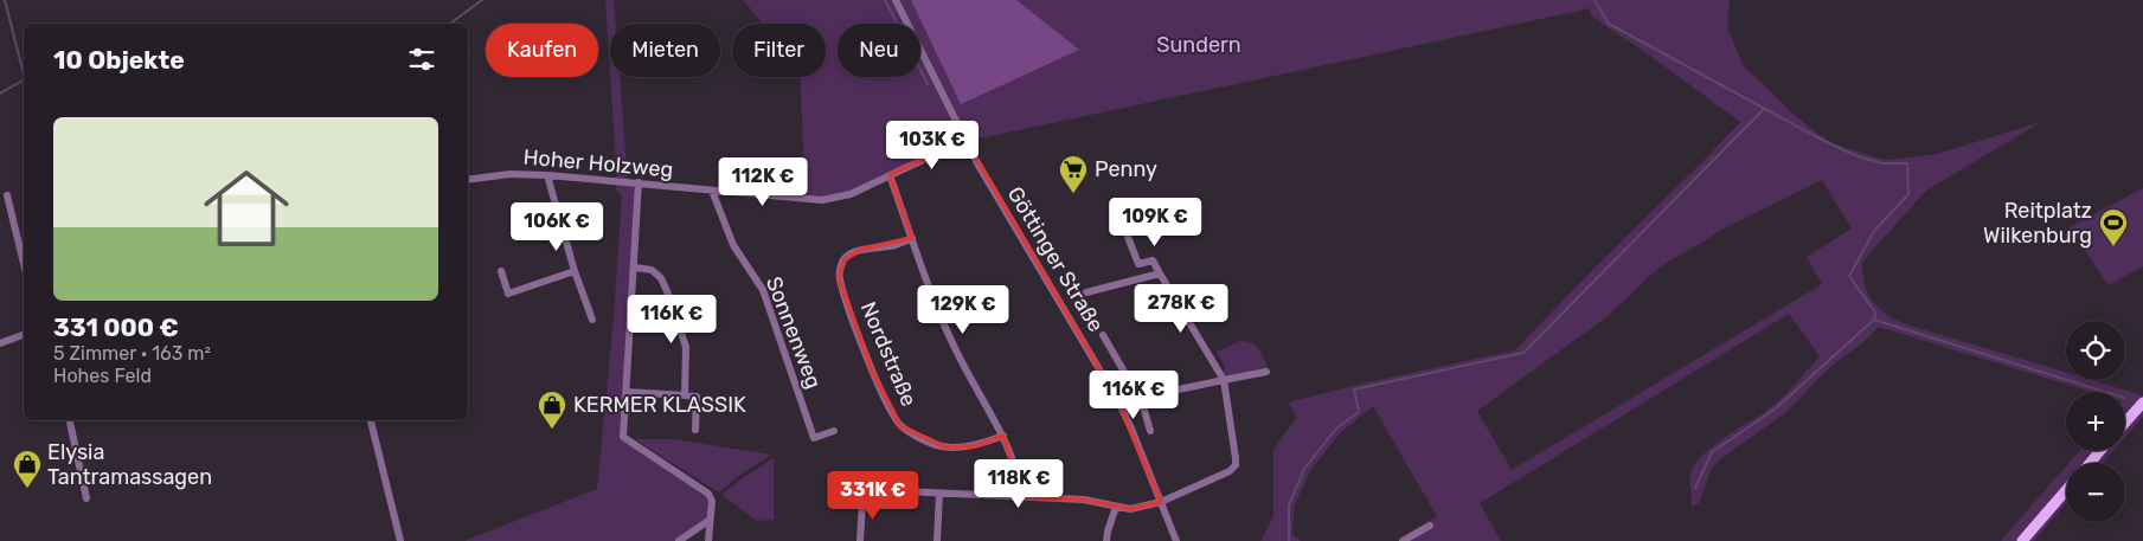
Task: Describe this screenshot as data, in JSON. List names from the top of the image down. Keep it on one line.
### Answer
{"streets":{"street":["Hoher Holzweg","Göttinger Straße","Sonnenweg","Nordstraße"]},"crossings":[["Hoher Holzweg","Göttinger Straße"],["Hoher Holzweg","Sonnenweg"]],"parks":["Sundern"],"places":{"supermarket":["Penny"],"sports":["Reitplatz Wilkenburg"],"shop":["KERMER KLASSIK","Elysia Tantramassagen"]},"page":{"chip":["Kaufen","Mieten","Filter","Neu"],"heading":"10 Objekte","list":[{"name":"331 000 €","note":"5 Zimmer · 163 m² · Hohes Feld"}],"price":["103K €","112K €","109K €","106K €","278K €","129K €","116K €","116K €","118K €","331K €"],"map_buttons":["+","−"]}}
